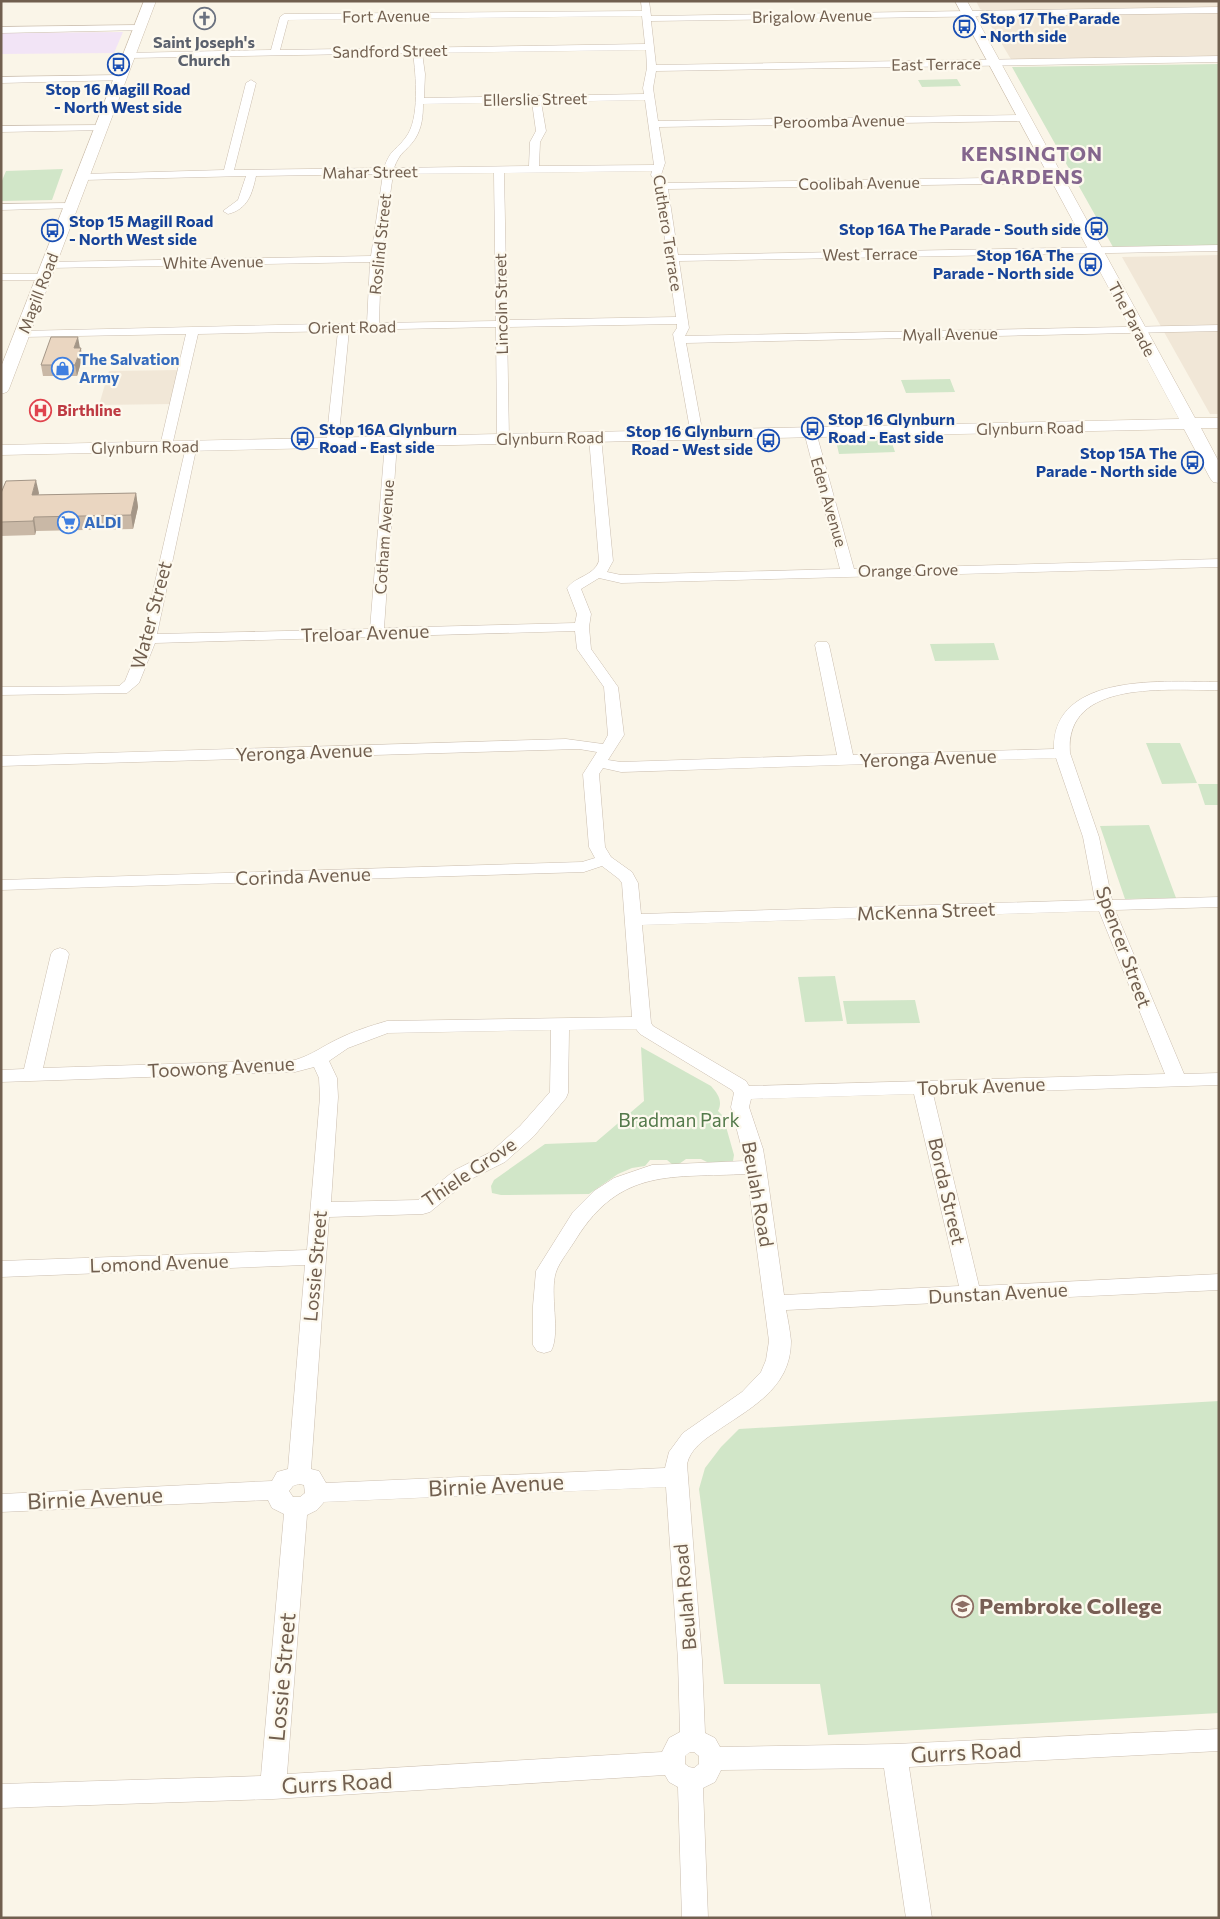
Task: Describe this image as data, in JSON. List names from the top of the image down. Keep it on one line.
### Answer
{"streets":{"main road":["Magill Road","The Parade","Glynburn Road"],"street":["Fort Avenue","Brigalow Avenue","Sandford Street","East Terrace","Ellerslie Street","Peroomba Avenue","Mahar Street","Coolibah Avenue","Cuthero Terrace","Roslind Street","West Terrace","White Avenue","Lincoln Street","Orient Road","Myall Avenue","Eden Avenue","Cotham Avenue","Orange Grove","Water Street","Treloar Avenue","Yeronga Avenue","Corinda Avenue","McKenna Street","Spencer Street","Toowong Avenue","Tobruk Avenue","Thiele Grove","Borda Street","Beulah Road","Lomond Avenue","Lossie Street","Dunstan Avenue","Birnie Avenue","Gurrs Road"]},"crossings":[["Fort Avenue","Brigalow Avenue"],["Fort Avenue","Sandford Street"],["Fort Avenue","Cuthero Terrace"],["Brigalow Avenue","Cuthero Terrace"],["Brigalow Avenue","The Parade"],["Sandford Street","Cuthero Terrace"],["Sandford Street","Roslind Street"],["Sandford Street","Magill Road"],["East Terrace","Cuthero Terrace"],["East Terrace","The Parade"],["Ellerslie Street","Cuthero Terrace"],["Ellerslie Street","Roslind Street"],["Peroomba Avenue","Cuthero Terrace"],["Peroomba Avenue","The Parade"],["Mahar Street","Cuthero Terrace"],["Mahar Street","Roslind Street"],["Mahar Street","Magill Road"],["Mahar Street","Lincoln Street"],["Coolibah Avenue","Cuthero Terrace"],["Coolibah Avenue","The Parade"],["Cuthero Terrace","West Terrace"],["Cuthero Terrace","Orient Road"],["Cuthero Terrace","Myall Avenue"],["Cuthero Terrace","Glynburn Road"],["Roslind Street","White Avenue"],["Roslind Street","Orient Road"],["West Terrace","The Parade"],["White Avenue","Magill Road"],["Magill Road","Orient Road"],["Lincoln Street","Orient Road"],["Lincoln Street","Glynburn Road"],["The Parade","Myall Avenue"],["The Parade","Glynburn Road"],["Glynburn Road","Eden Avenue"],["Glynburn Road","Cotham Avenue"],["Glynburn Road","Water Street"],["Eden Avenue","Orange Grove"],["Cotham Avenue","Treloar Avenue"],["Water Street","Treloar Avenue"],["Yeronga Avenue","Spencer Street"],["McKenna Street","Spencer Street"],["Spencer Street","Tobruk Avenue"],["Toowong Avenue","Thiele Grove"],["Toowong Avenue","Lossie Street"],["Tobruk Avenue","Borda Street"],["Tobruk Avenue","Beulah Road"],["Thiele Grove","Lossie Street"],["Borda Street","Dunstan Avenue"],["Beulah Road","Dunstan Avenue"],["Beulah Road","Birnie Avenue"],["Beulah Road","Gurrs Road"],["Lomond Avenue","Lossie Street"],["Lossie Street","Birnie Avenue"],["Lossie Street","Gurrs Road"]],"districts":["KENSINGTON GARDENS"],"parks":["Bradman Park"],"places":{"church":["Saint Joseph's Church"],"bus stop":["Stop 17 The Parade - North side","Stop 16 Magill Road - North West side","Stop 16A The Parade - South side","Stop 15 Magill Road - North West side","Stop 16A The Parade - North side","Stop 16 Glynburn Road - East side","Stop 16A Glynburn Road - East side","Stop 16 Glynburn Road - West side","Stop 15A The Parade - North side"],"shop":["The Salvation Army"],"hospital":["Birthline"],"supermarket":["ALDI"],"school or university":["Pembroke College"]}}
